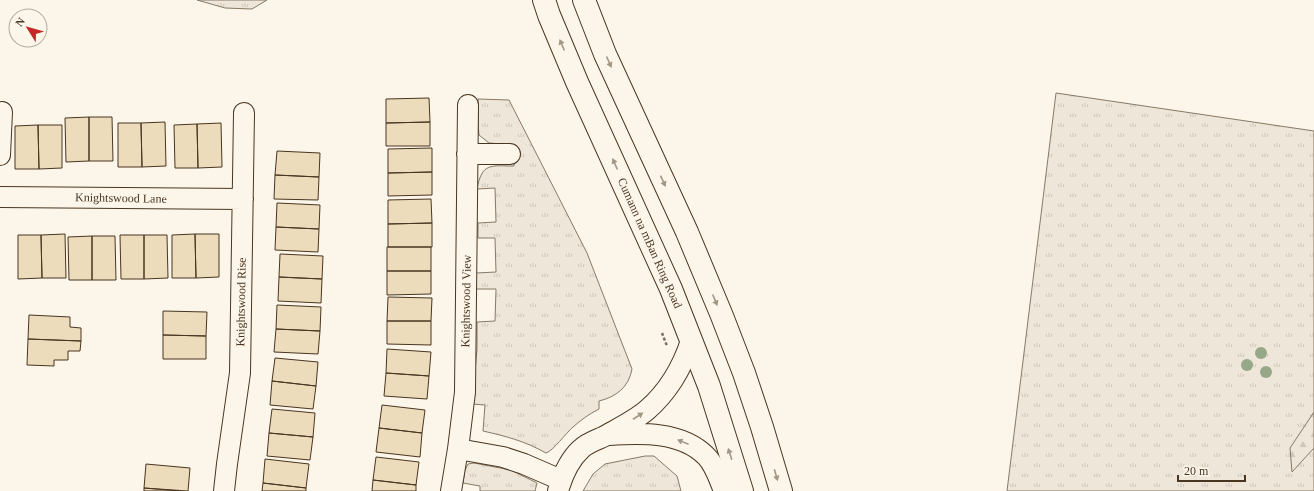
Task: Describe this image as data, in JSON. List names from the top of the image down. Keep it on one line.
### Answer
{"streets":{"main road":["Cumann na mBan Ring Road"],"street":["Knightswood Lane","Knightswood View","Knightswood Rise"]},"crossings":[["Knightswood Lane","Knightswood Rise"]],"scale_bar":"20 m","north":"top left"}
